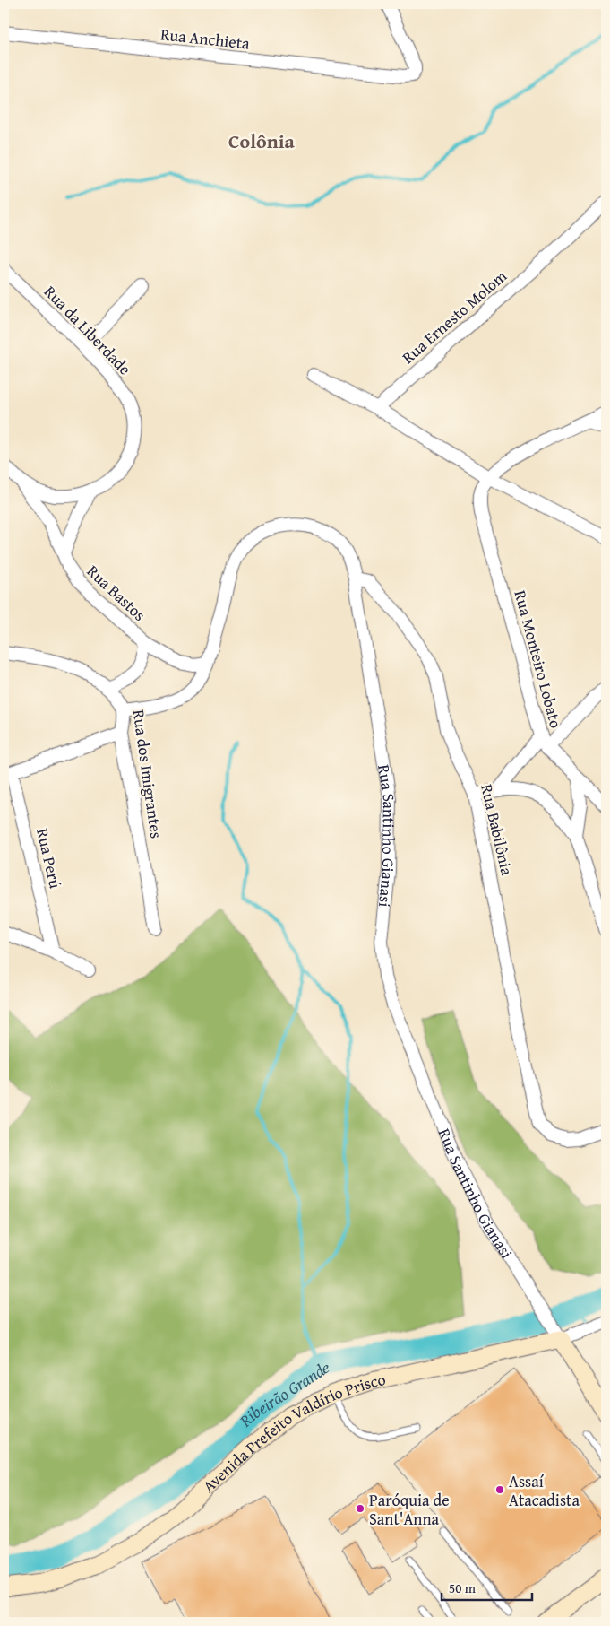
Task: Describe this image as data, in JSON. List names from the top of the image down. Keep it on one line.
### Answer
{"streets":{"street":["Rua Anchieta","Rua Ernesto Molom","Rua da Liberdade","Rua Bastos","Rua Monteiro Lobato","Rua dos Imigrantes","Rua Babilônia","Rua Santinho Gianasi","Rua Perú","Avenida Prefeito Valdírio Prisco"]},"crossings":[["Rua da Liberdade","Rua Bastos"],["Rua Bastos","Rua dos Imigrantes"],["Rua Bastos","Rua Santinho Gianasi"],["Rua dos Imigrantes","Rua Santinho Gianasi"],["Rua Babilônia","Rua Santinho Gianasi"],["Rua Santinho Gianasi","Avenida Prefeito Valdírio Prisco"]],"districts":["Colônia"],"water":["Ribeirão Grande"],"places":["Assaí Atacadista","Paróquia de Sant'Anna"],"scale_bar":"50 m"}
